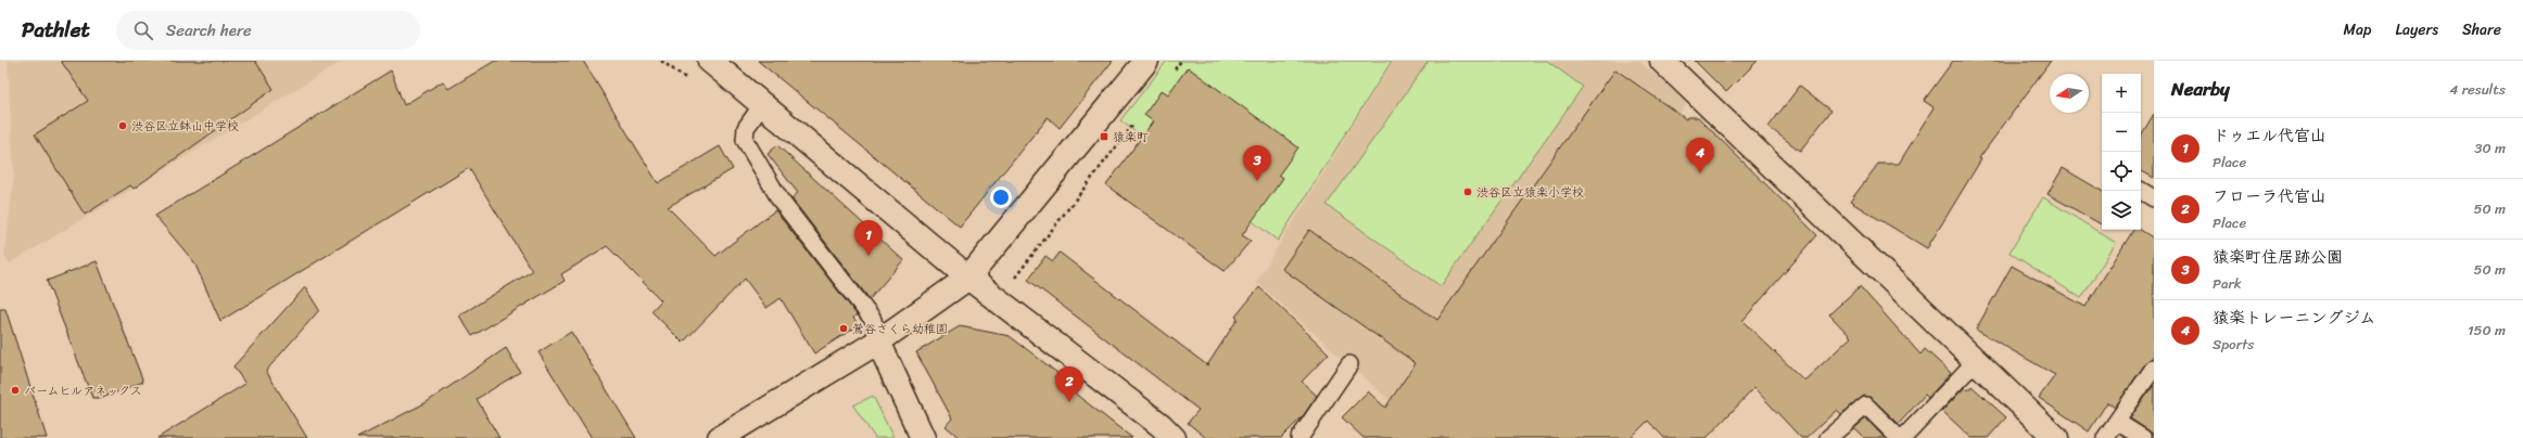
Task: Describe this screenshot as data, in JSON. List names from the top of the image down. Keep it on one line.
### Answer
{"places":{"other":["渋谷区立鉢山中学校","渋谷区立猿楽小学校","鶯谷さくら幼稚園","パームヒルアネックス"],"transit":["猿楽町"]},"north":"left","page":{"header":"Pathlet","search":"Search here","nav":["Map","Layers","Share"],"heading":["Nearby","4 results"],"map_buttons":["+","−"],"list":[{"mark":"1","name":"ドゥエル代官山","note":"Place","value":"30 m"},{"mark":"2","name":"フローラ代官山","note":"Place","value":"50 m"},{"mark":"3","name":"猿楽町住居跡公園","note":"Park","value":"50 m"},{"mark":"4","name":"猿楽トレーニングジム","note":"Sports","value":"150 m"}],"pins":["4","3","1","2"]}}
